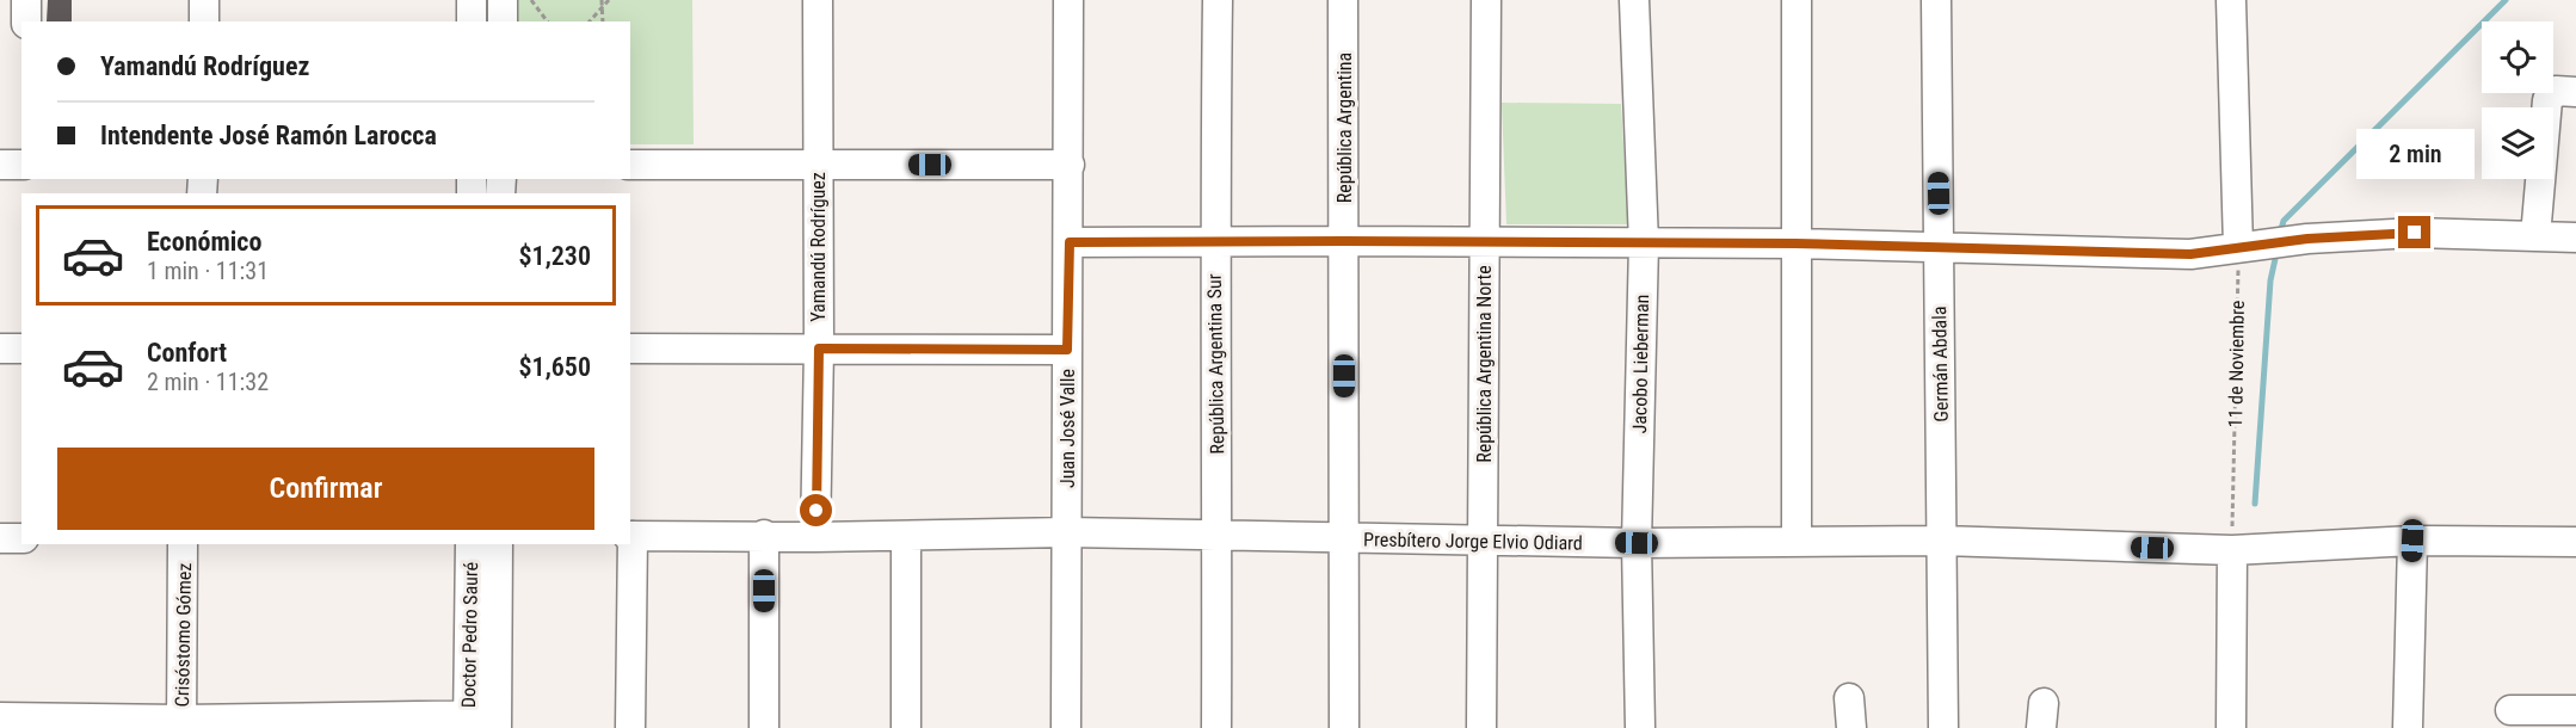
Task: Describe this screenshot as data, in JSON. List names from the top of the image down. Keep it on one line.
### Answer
{"streets":{"street":["República Argentina","Yamandú Rodríguez","República Argentina Sur","República Argentina Norte","Jacobo Lieberman","Germán Abdala","Juan José Valle","Presbítero Jorge Elvio Odiard","Crisóstomo Gómez","Doctor Pedro Sauré"],"path":["11 de Noviembre"]},"crossings":[["República Argentina","Presbítero Jorge Elvio Odiard"],["Yamandú Rodríguez","Presbítero Jorge Elvio Odiard"],["República Argentina Sur","Presbítero Jorge Elvio Odiard"],["República Argentina Norte","Presbítero Jorge Elvio Odiard"],["Jacobo Lieberman","Presbítero Jorge Elvio Odiard"],["Germán Abdala","Presbítero Jorge Elvio Odiard"],["11 de Noviembre","Presbítero Jorge Elvio Odiard"],["Juan José Valle","Presbítero Jorge Elvio Odiard"]],"page":{"banner":["Yamandú Rodríguez","Intendente José Ramón Larocca"],"bubble":"2 min","list":[{"name":"Económico","note":"1 min · 11:31","value":"$1,230"},{"name":"Confort","note":"2 min · 11:32","value":"$1,650"}],"buttons":"Confirmar"}}
